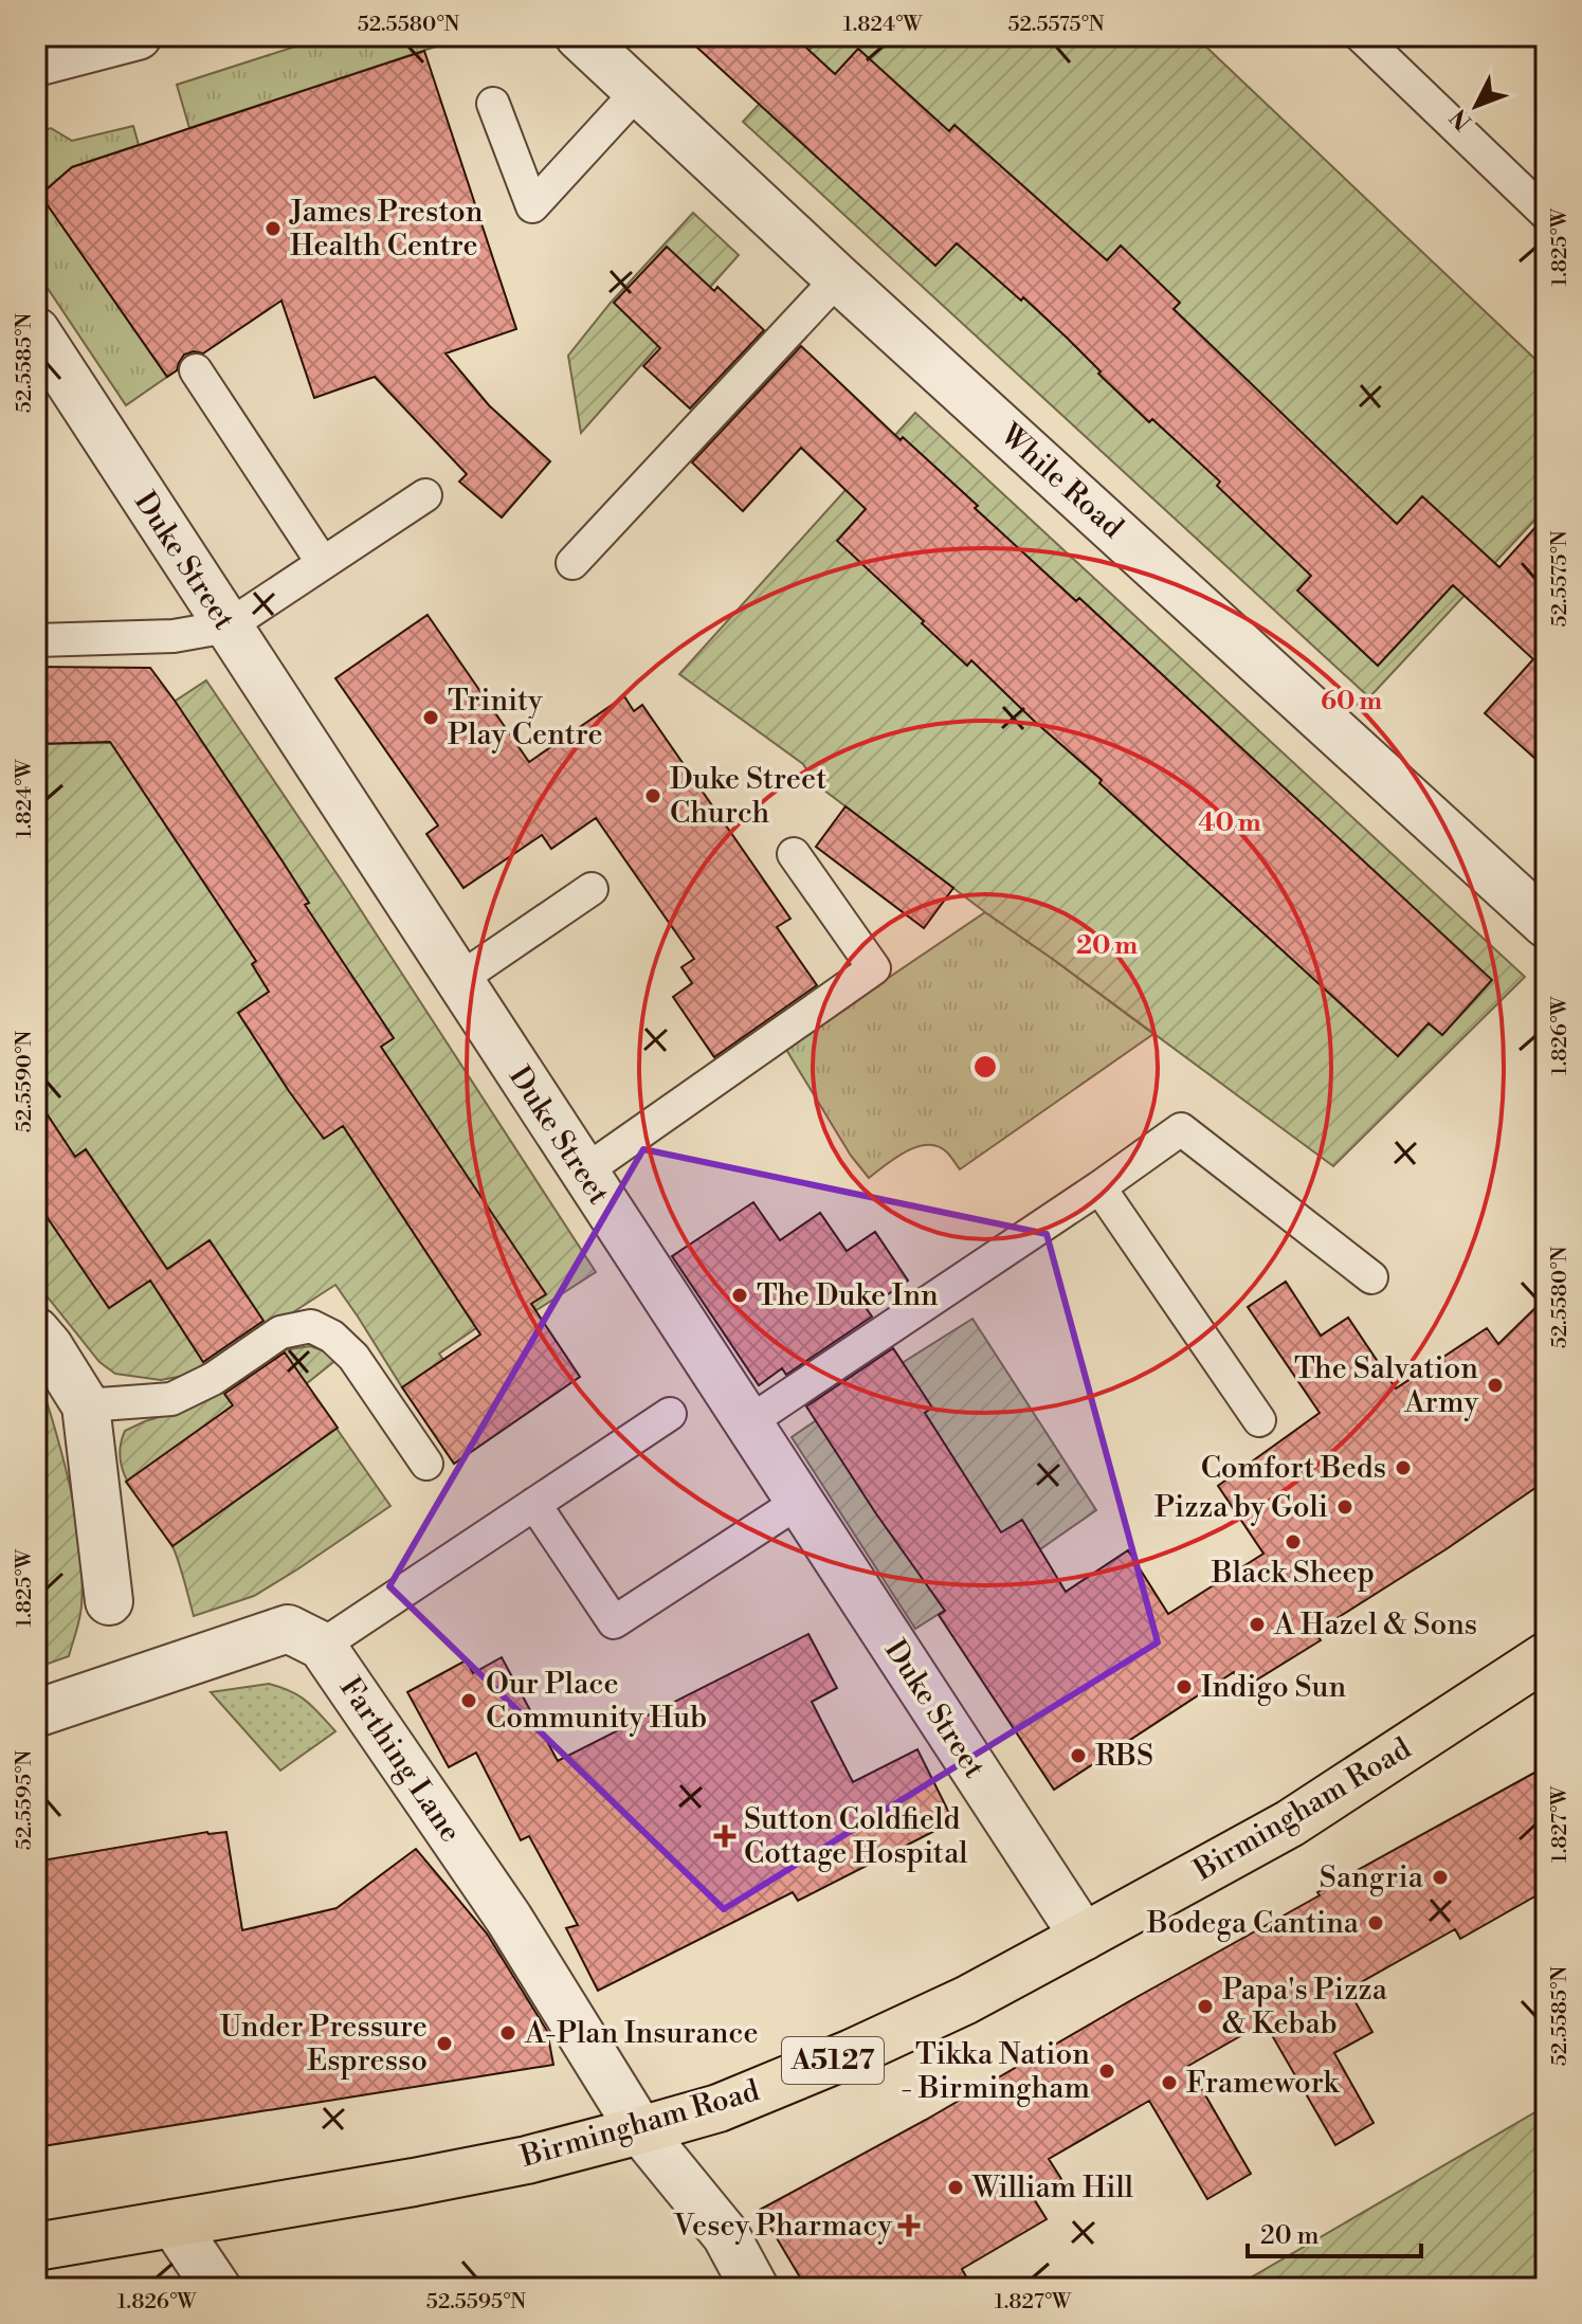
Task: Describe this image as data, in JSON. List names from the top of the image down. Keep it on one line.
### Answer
{"streets":{"main road":["Birmingham Road","A5127"],"street":["While Road","Duke Street","Farthing Lane"]},"crossings":[["Duke Street","Birmingham Road"],["Farthing Lane","Birmingham Road"]],"places":{"other":["James Preston Health Centre","Trinity Play Centre","Duke Street Church","The Duke Inn","The Salvation Army","Comfort Beds","Pizza by Goli","Black Sheep","A Hazel & Sons","Indigo Sun","Our Place Community Hub","RBS","Sangria","Bodega Cantina","Papa's Pizza & Kebab","A-Plan Insurance","Under Pressure Espresso","Tikka Nation - Birmingham","Framework","William Hill"],"health":["Sutton Coldfield Cottage Hospital","Vesey Pharmacy"]},"scale_bar":"20 m","north":"bottom left","coordinates":["52.5580°N","1.824°W","52.5575°N","1.825°W","52.5585°N","1.826°W","52.5590°N","52.5595°N","1.827°W"],"rings":["60 m","40 m","20 m"]}
